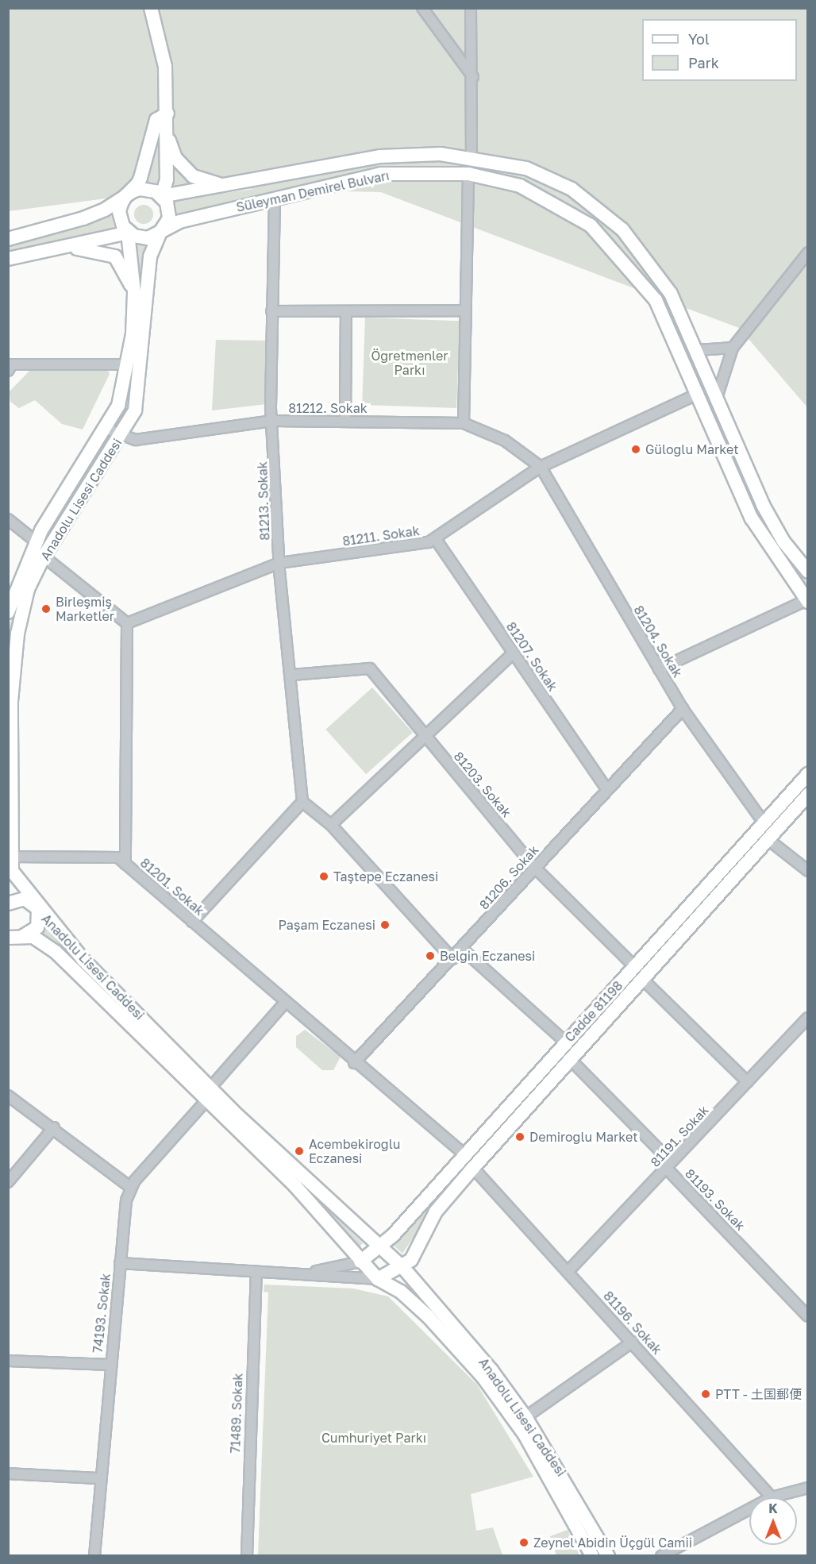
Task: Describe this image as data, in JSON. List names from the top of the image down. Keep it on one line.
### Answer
{"streets":{"main road":["Süleyman Demirel Bulvarı","Anadolu Lisesi Caddesi","Cadde 81198"],"street":["81212. Sokak","81213. Sokak","81211. Sokak","81204. Sokak","81207. Sokak","81203. Sokak","81206. Sokak","81201. Sokak","81191. Sokak","81193. Sokak","74193. Sokak","81196. Sokak","71489. Sokak"]},"crossings":[["Süleyman Demirel Bulvarı","Anadolu Lisesi Caddesi"],["Süleyman Demirel Bulvarı","81213. Sokak"],["Süleyman Demirel Bulvarı","81211. Sokak"],["81212. Sokak","Anadolu Lisesi Caddesi"],["81212. Sokak","81213. Sokak"],["81212. Sokak","81211. Sokak"],["81212. Sokak","81204. Sokak"],["Anadolu Lisesi Caddesi","Cadde 81198"],["81213. Sokak","81211. Sokak"],["81213. Sokak","81203. Sokak"],["81211. Sokak","81204. Sokak"],["81211. Sokak","81207. Sokak"],["81211. Sokak","81201. Sokak"],["81204. Sokak","81206. Sokak"],["81204. Sokak","Cadde 81198"],["81207. Sokak","81206. Sokak"],["81203. Sokak","81206. Sokak"],["81203. Sokak","Cadde 81198"],["81203. Sokak","81191. Sokak"],["81206. Sokak","81201. Sokak"],["81201. Sokak","Cadde 81198"],["Cadde 81198","81193. Sokak"],["Cadde 81198","81196. Sokak"],["81191. Sokak","81193. Sokak"],["81191. Sokak","81196. Sokak"]],"parks":["Öğretmenler Parkı","Cumhuriyet Parkı"],"places":["Güloğlu Market","Birleşmiş Marketler","Taştepe Eczanesi","Paşam Eczanesi","Belgin Eczanesi","Demiroğlu Market","Acembekiroğlu Eczanesi","PTT - 土国郵便","Zeynel Abidin Üçgül Camii"],"legend":["Yol","Park"],"north":"top"}
